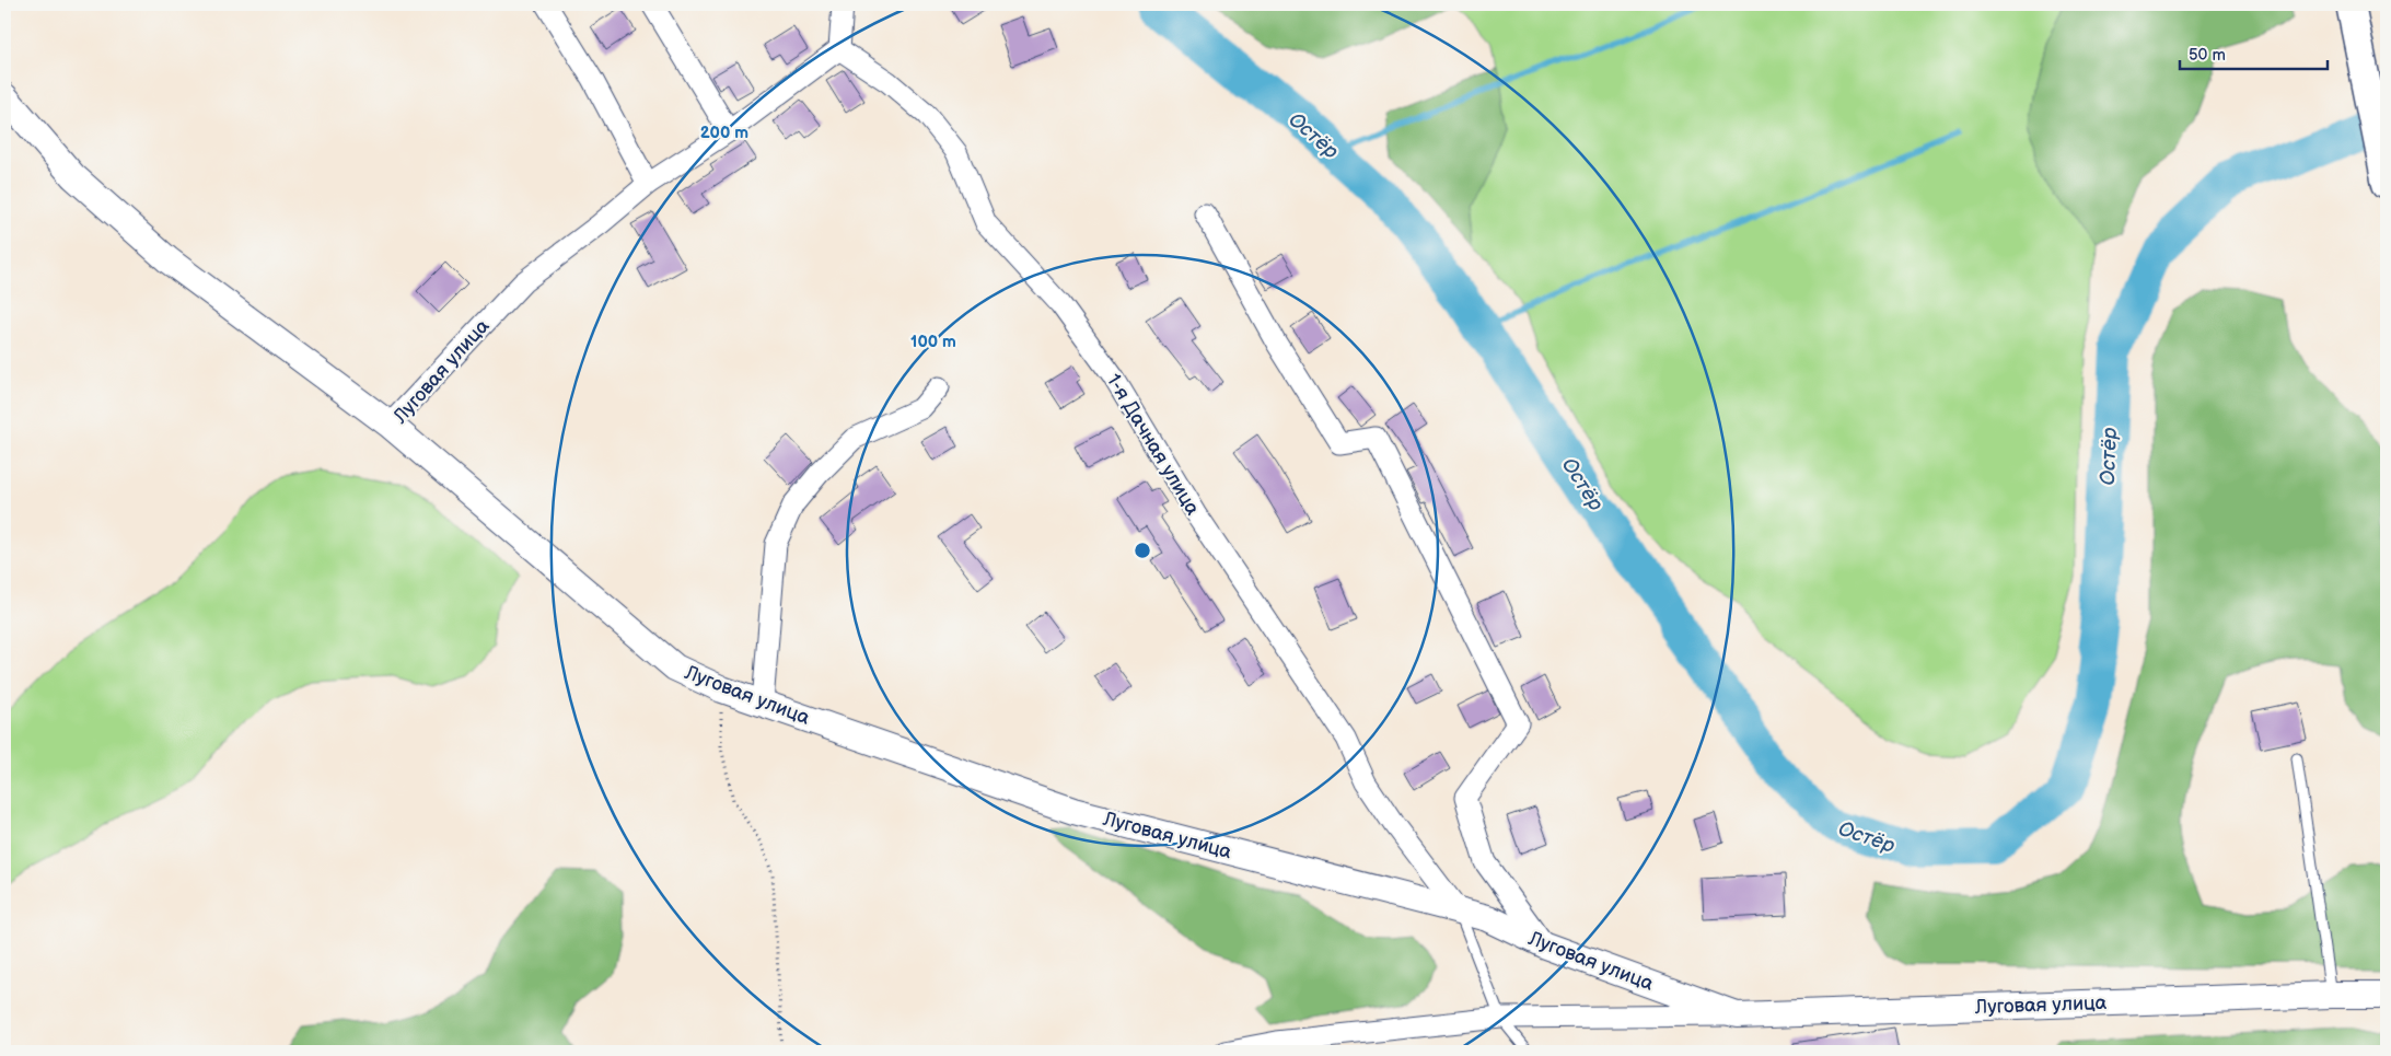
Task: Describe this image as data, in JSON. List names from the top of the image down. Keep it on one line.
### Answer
{"streets":{"street":["Луговая улица","1-я Дачная улица"]},"crossings":[["Луговая улица","1-я Дачная улица"]],"water":["Остёр"],"scale_bar":"50 m","rings":["200 m","100 m"]}
